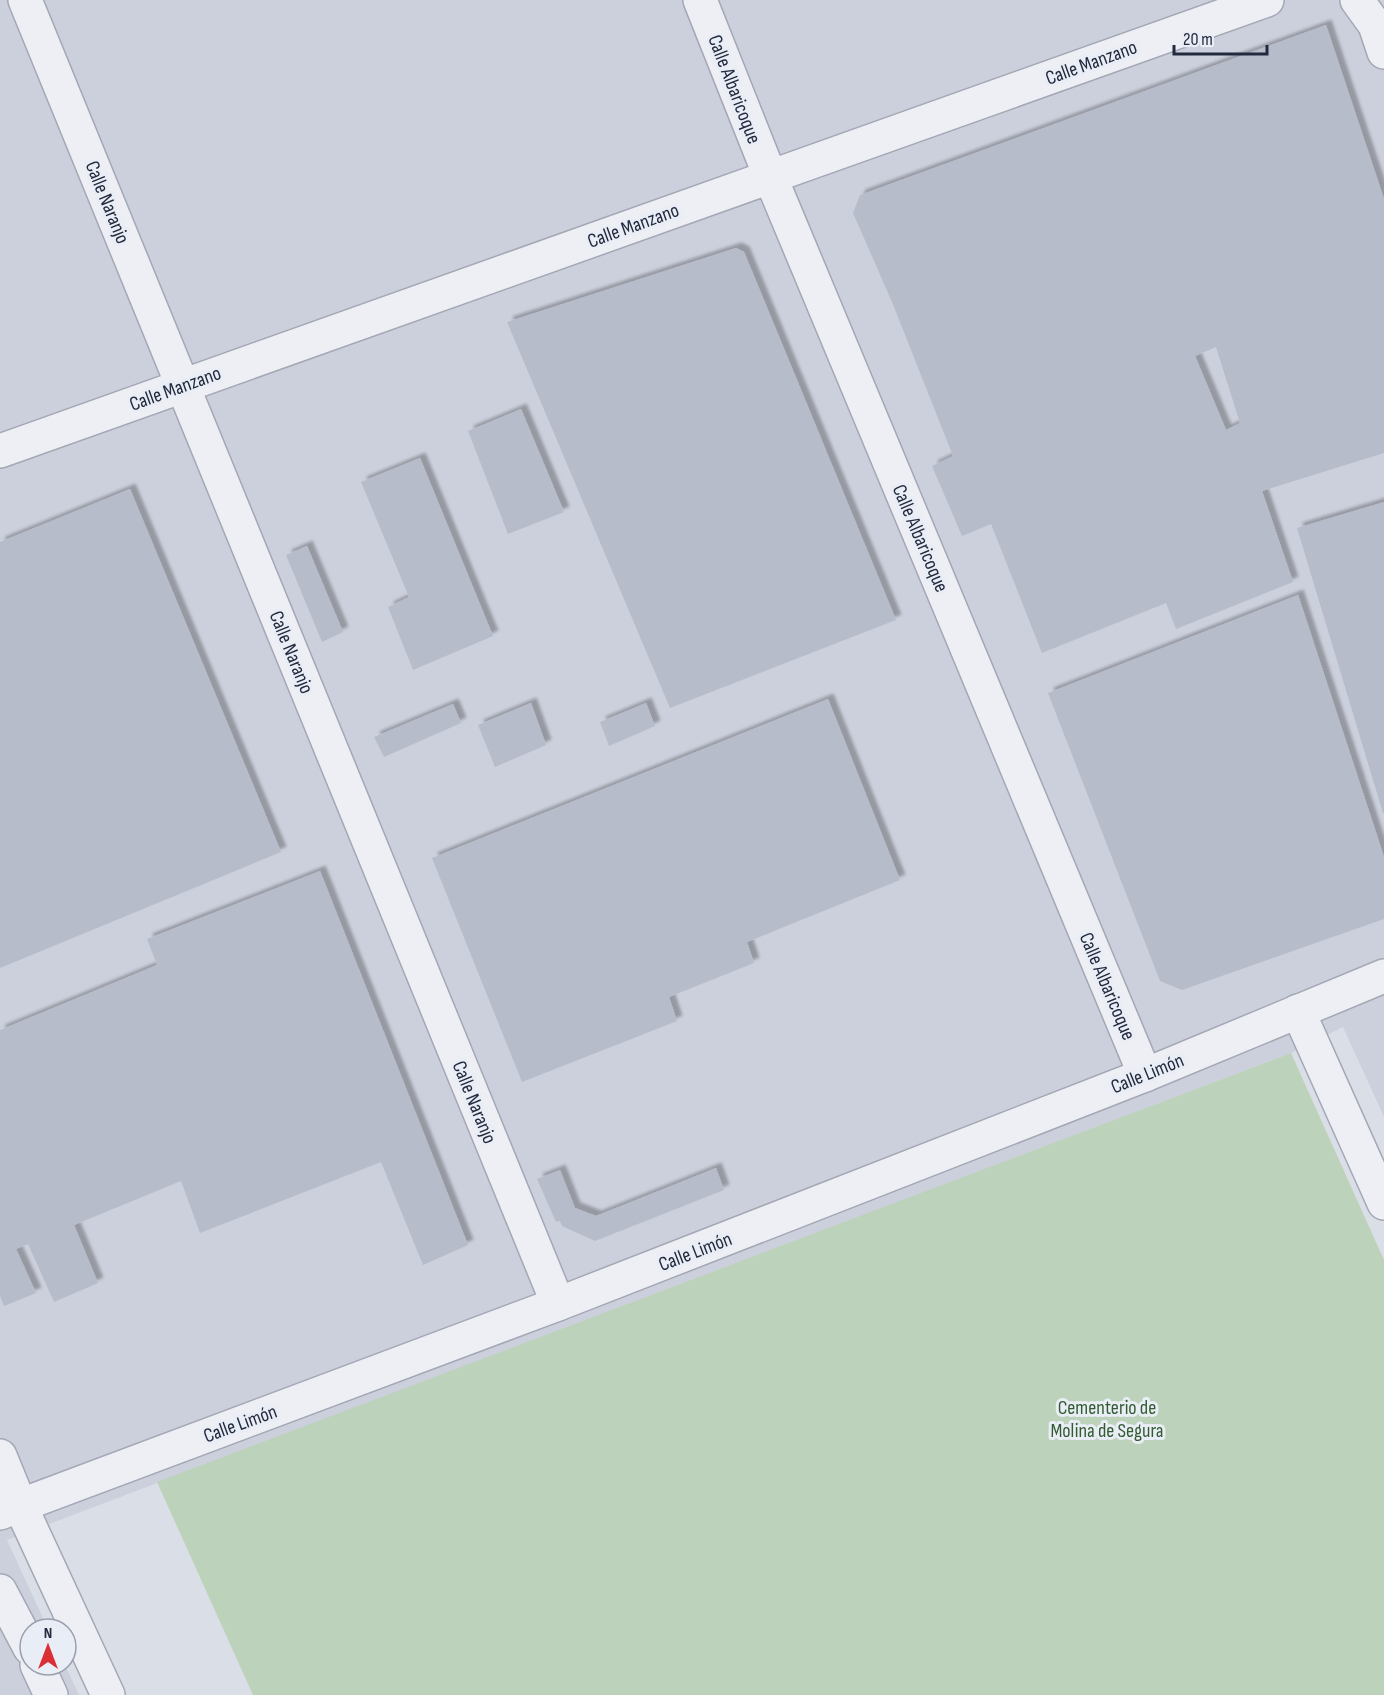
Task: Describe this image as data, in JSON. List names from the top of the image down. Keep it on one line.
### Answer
{"streets":{"street":["Calle Manzano","Calle Albaricoque","Calle Naranjo","Calle Limón"]},"crossings":[["Calle Manzano","Calle Albaricoque"],["Calle Manzano","Calle Naranjo"],["Calle Albaricoque","Calle Limón"],["Calle Naranjo","Calle Limón"]],"parks":["Cementerio de Molina de Segura"],"scale_bar":"20 m","north":"top"}
